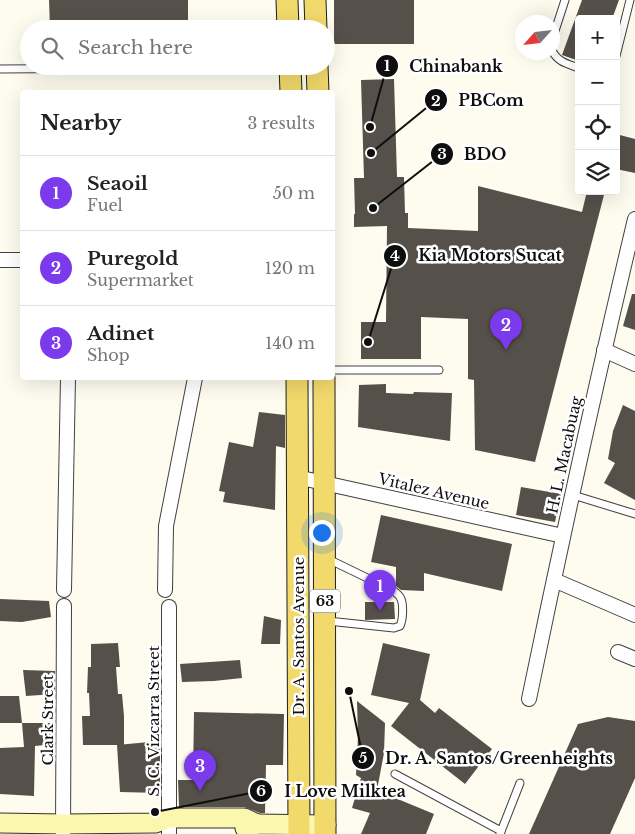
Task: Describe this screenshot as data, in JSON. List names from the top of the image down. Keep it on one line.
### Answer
{"streets":{"main road":["63","Dr. A. Santos Avenue"],"street":["H. L. Macabuag","Vitalez Avenue","Clark Street","S. C. Vizcarra Street"]},"crossings":[["H. L. Macabuag","Vitalez Avenue"],["Vitalez Avenue","Dr. A. Santos Avenue"]],"places":["Chinabank","PBCom","BDO","Kia Motors Sucat","Dr. A. Santos/Greenheights","I Love Milktea"],"north":"bottom left","page":{"map_buttons":["+","−"],"search":"Search here","heading":["Nearby","3 results"],"list":[{"mark":"1","name":"Seaoil","note":"Fuel","value":"50 m"},{"mark":"2","name":"Puregold","note":"Supermarket","value":"120 m"},{"mark":"3","name":"Adinet","note":"Shop","value":"140 m"}],"pins":["2","1","3"]}}
